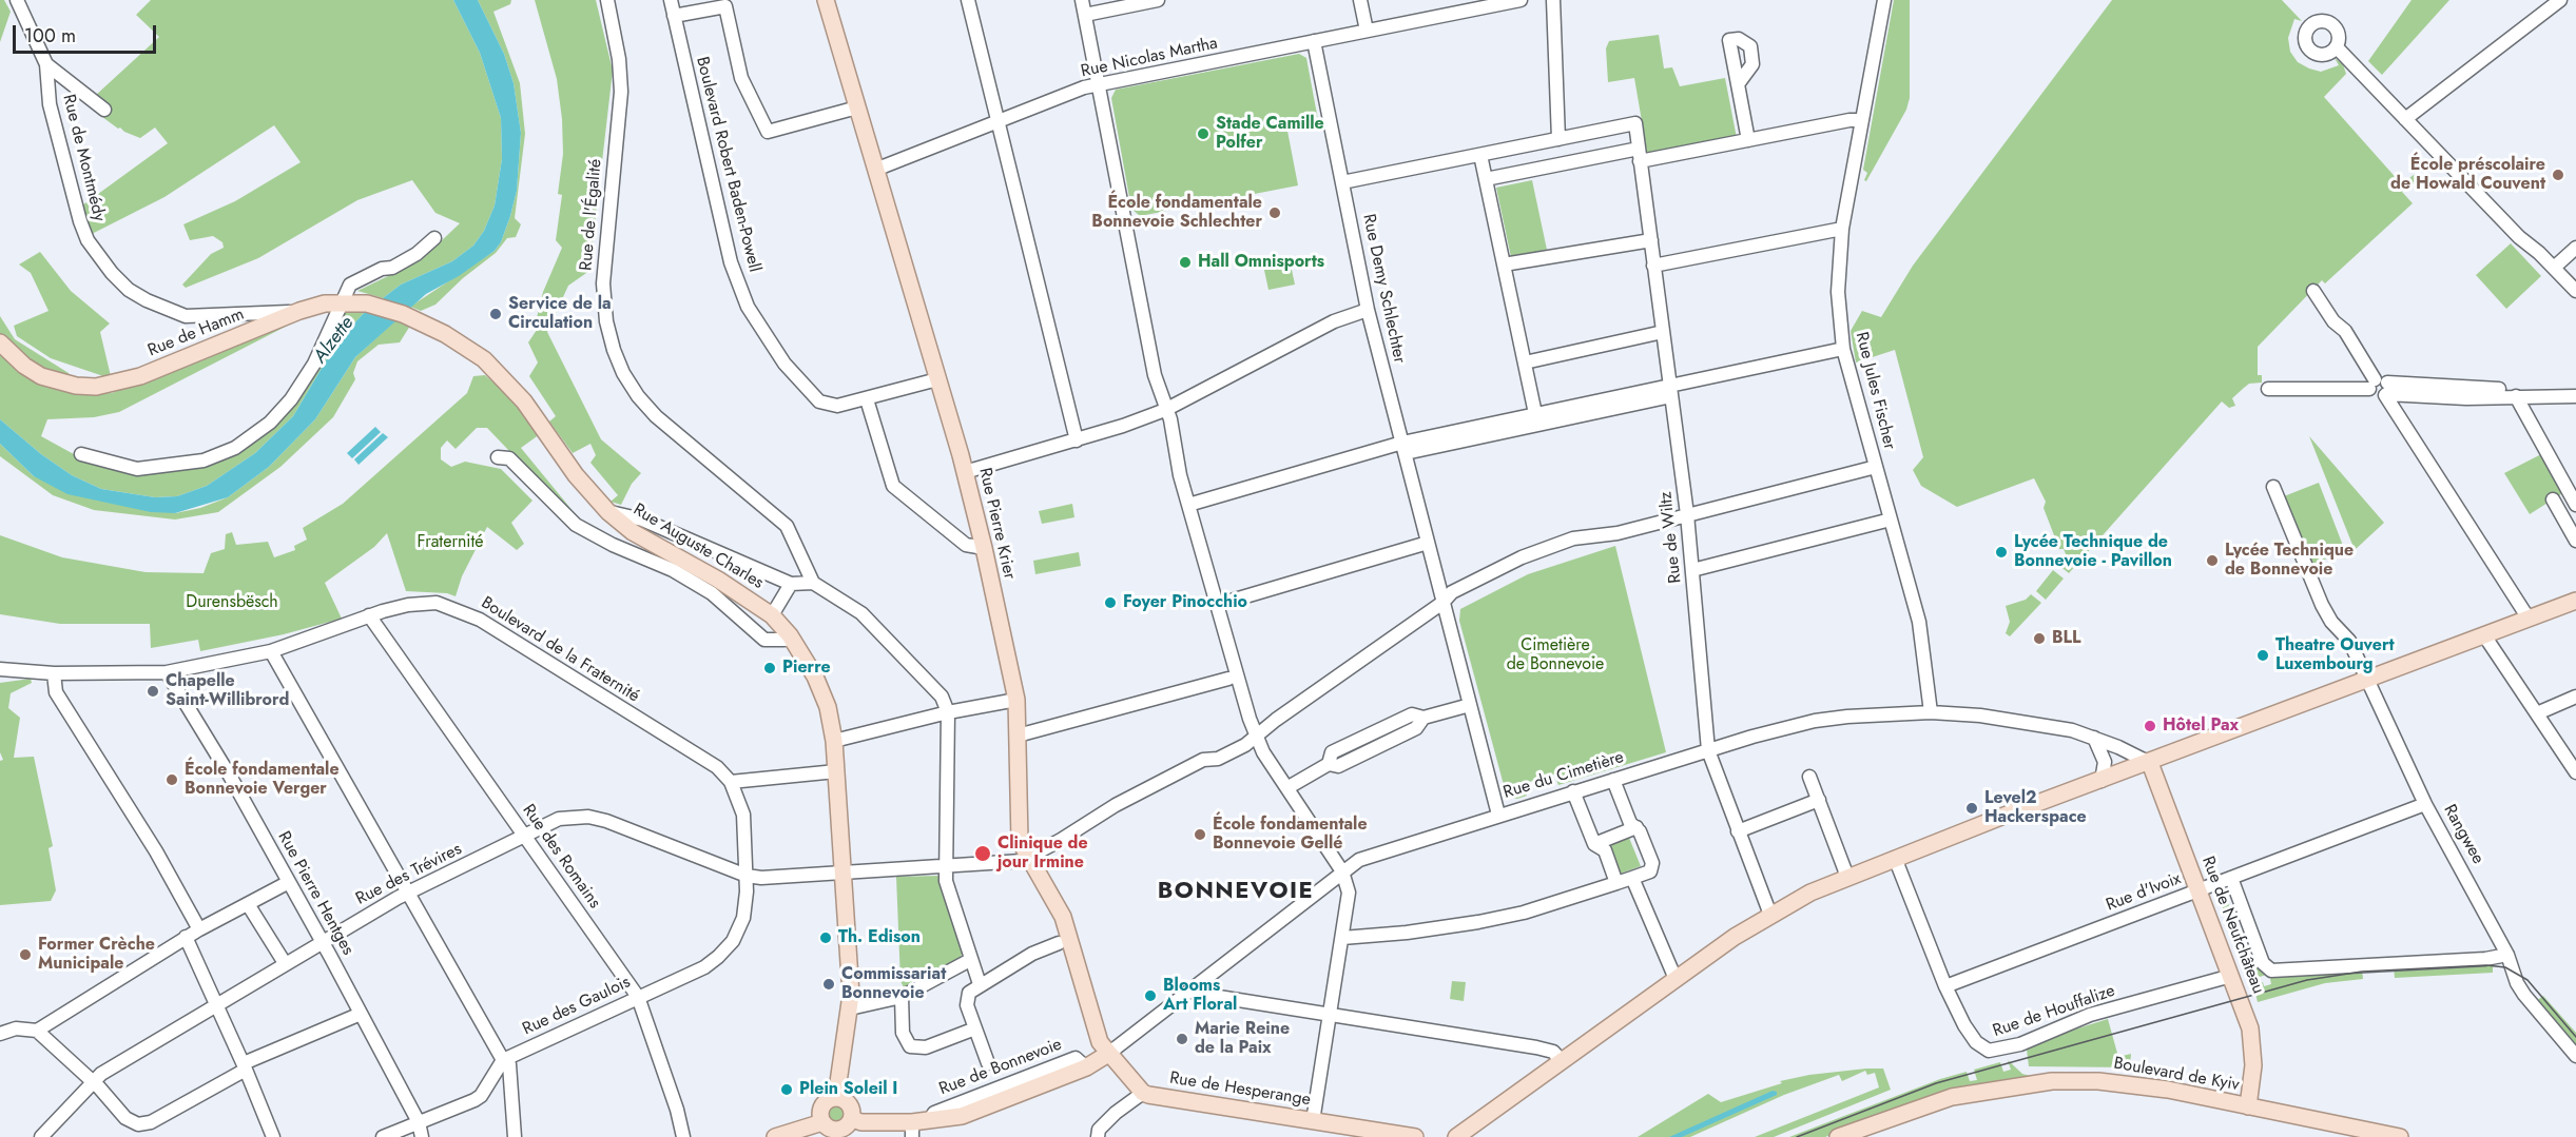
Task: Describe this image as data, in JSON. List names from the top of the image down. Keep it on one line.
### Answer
{"streets":{"main road":["Rue de Hamm","Rue Pierre Krier","Rue Auguste Charles","Rue de Neufchâteau","Rue de Bonnevoie","Boulevard de Kyiv","Rue de Hesperange"],"street":["Rue Nicolas Martha","Rue de Montmédy","Boulevard Robert Baden-Powell","Rue de l'Égalité","Rue Demy Schlechter","Rue Jules Fischer","Rue de Wiltz","Boulevard de la Fraternité","Rue du Cimetière","Rangwee","Rue des Romains","Rue des Trévires","Rue d'Ivoix","Rue Pierre Hentges","Rue des Gaulois","Rue de Houffalize"]},"crossings":[["Rue Nicolas Martha","Rue Demy Schlechter"],["Rue Nicolas Martha","Rue Pierre Krier"],["Rue de Montmédy","Rue de Hamm"],["Boulevard Robert Baden-Powell","Rue Pierre Krier"],["Rue Demy Schlechter","Rue du Cimetière"],["Rue Demy Schlechter","Rue des Trévires"],["Rue de Hamm","Rue Auguste Charles"],["Rue Jules Fischer","Rue du Cimetière"],["Rue Jules Fischer","Rue des Trévires"],["Rue Pierre Krier","Rue du Cimetière"],["Rue Pierre Krier","Rue des Trévires"],["Rue Pierre Krier","Rue de Bonnevoie"],["Rue Pierre Krier","Rue de Hesperange"],["Rue de Wiltz","Rue du Cimetière"],["Rue de Wiltz","Rue des Trévires"],["Rue Auguste Charles","Rue des Trévires"],["Rue Auguste Charles","Rue de Bonnevoie"],["Boulevard de la Fraternité","Rue des Romains"],["Boulevard de la Fraternité","Rue des Trévires"],["Boulevard de la Fraternité","Rue Pierre Hentges"],["Boulevard de la Fraternité","Rue des Gaulois"],["Rue du Cimetière","Rue de Neufchâteau"],["Rue du Cimetière","Rue de Bonnevoie"],["Rue du Cimetière","Rue de Hesperange"],["Rangwee","Rue d'Ivoix"],["Rue des Romains","Rue des Trévires"],["Rue des Romains","Rue des Gaulois"],["Rue des Trévires","Rue Pierre Hentges"],["Rue des Trévires","Rue des Gaulois"],["Rue d'Ivoix","Rue de Neufchâteau"],["Rue d'Ivoix","Rue de Houffalize"],["Rue de Neufchâteau","Rue de Houffalize"],["Rue de Neufchâteau","Boulevard de Kyiv"],["Rue de Bonnevoie","Rue de Hesperange"]],"districts":["BONNEVOIE"],"water":["Alzette"],"parks":["Fraternité","Durensbësch","Cimetière de Bonnevoie"],"places":["Stade Camille Polfer","École préscolaire de Howald Couvent","École fondamentale Bonnevoie Schlechter","Hall Omnisports","Service de la Circulation","Lycée Technique de Bonnevoie - Pavillon","Lycée Technique de Bonnevoie","Foyer Pinocchio","BLL","Theatre Ouvert Luxembourg","Pierre","Chapelle Saint-Willibrord","Hôtel Pax","École fondamentale Bonnevoie Verger","Level2 Hackerspace","École fondamentale Bonnevoie Gellé","Clinique de jour Irmine","Th. Edison","Former Crèche Municipale","Commissariat Bonnevoie","Blooms Art Floral","Marie Reine de la Paix","Plein Soleil I"],"scale_bar":"100 m"}
